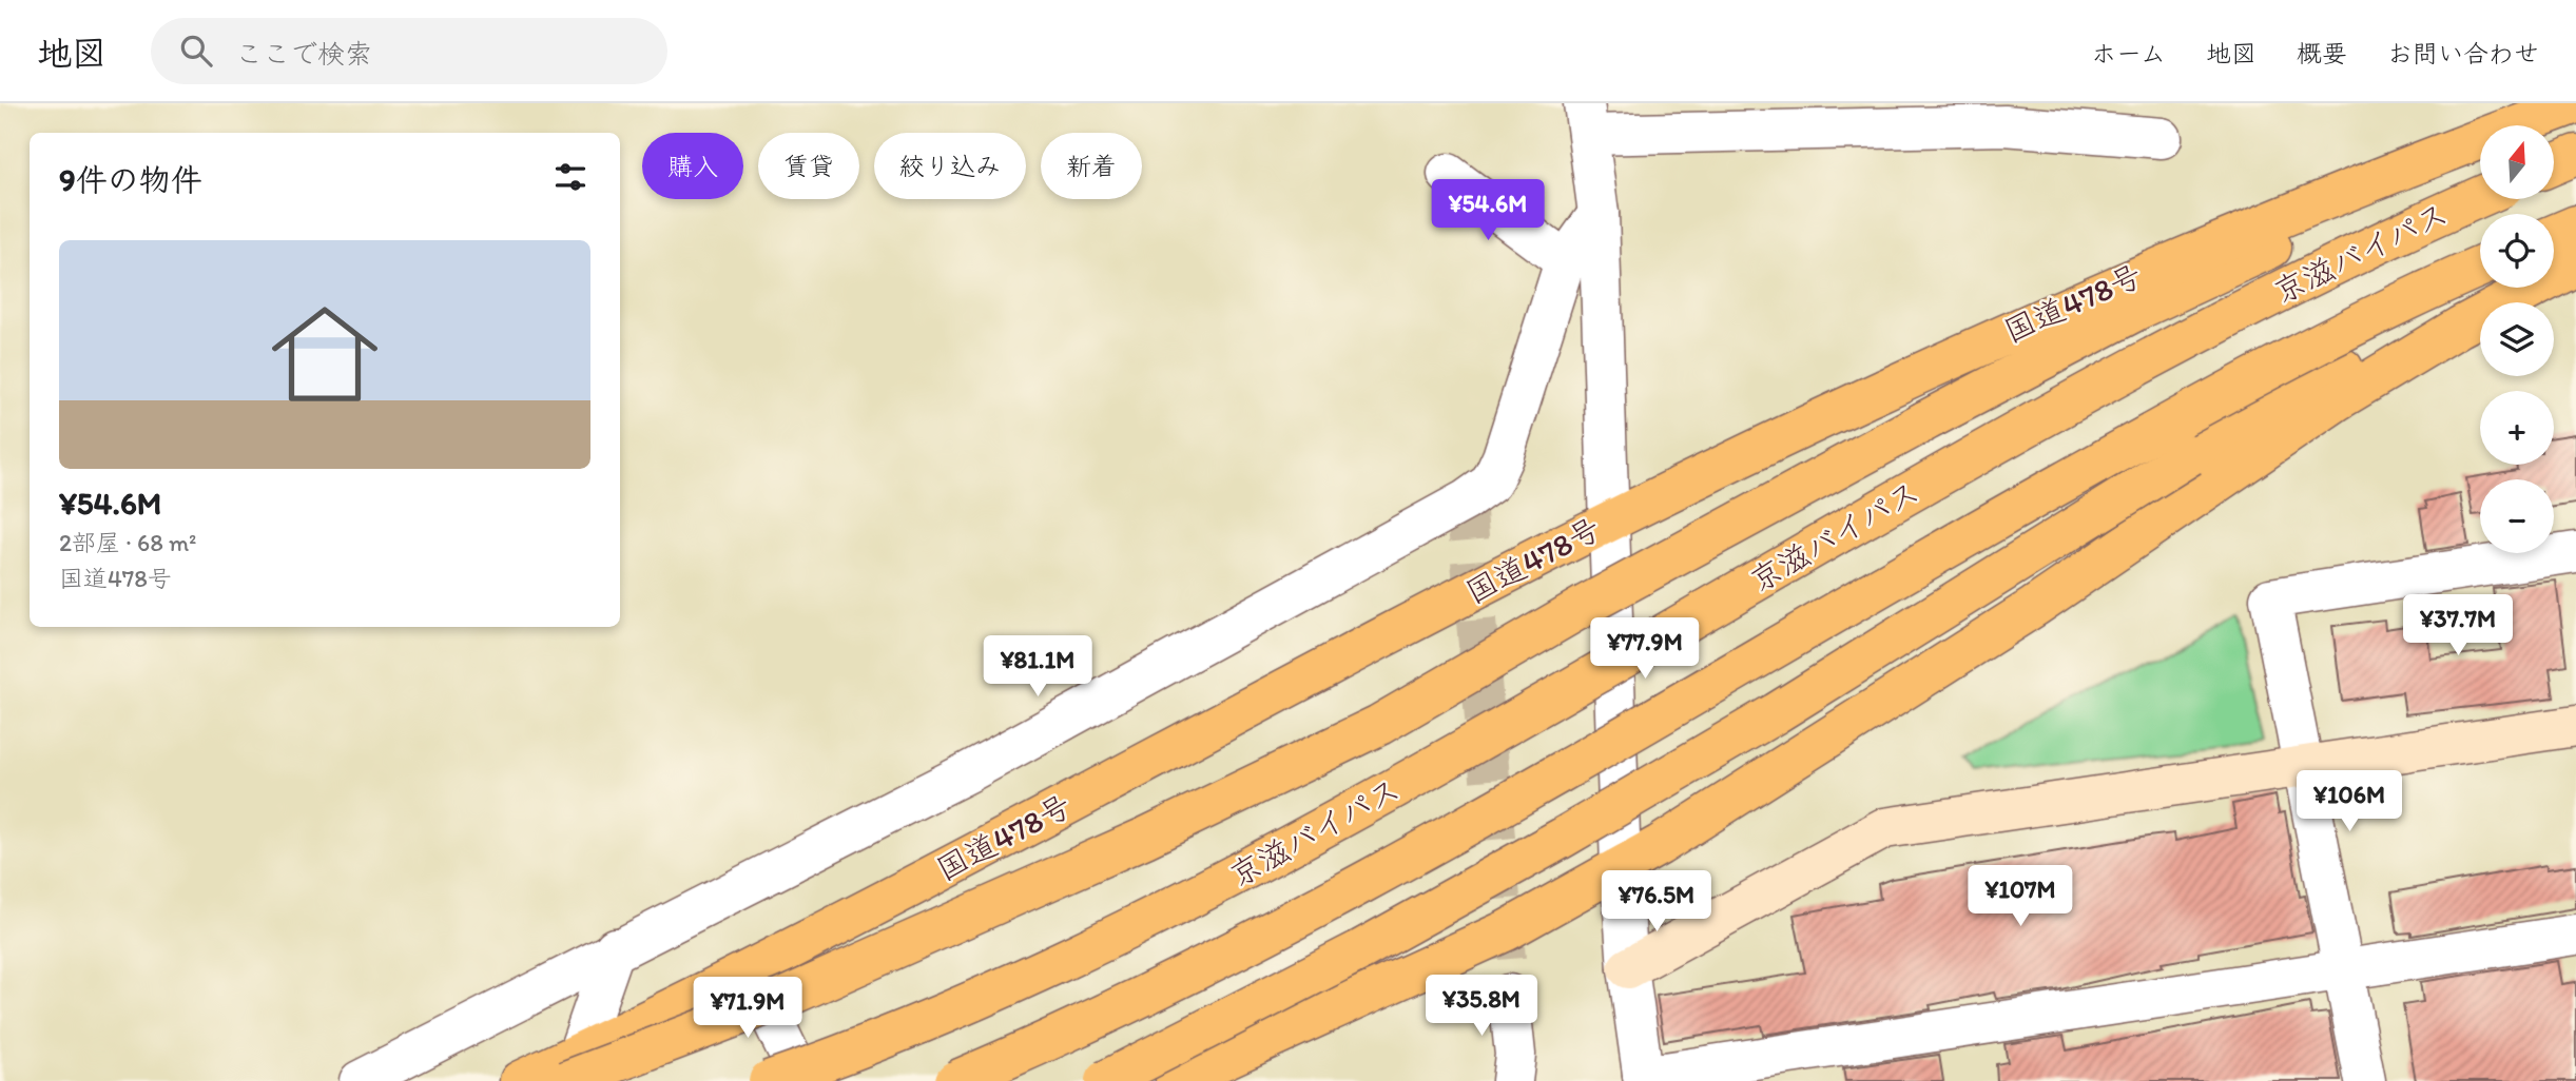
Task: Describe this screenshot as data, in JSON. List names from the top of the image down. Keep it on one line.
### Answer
{"streets":{"highway":["京滋バイパス","国道478号"]},"north":"top","page":{"header":"地図","search":"ここで検索","nav":["ホーム","地図","概要","お問い合わせ"],"map_buttons":["+","−"],"chip":["購入","賃貸","絞り込み","新着"],"heading":"9件の物件","price":["¥54.6M","¥37.7M","¥77.9M","¥81.1M","¥106M","¥107M","¥76.5M","¥35.8M","¥71.9M"],"list":[{"name":"¥54.6M","note":"2部屋 · 68 m² · 国道478号"}]}}
